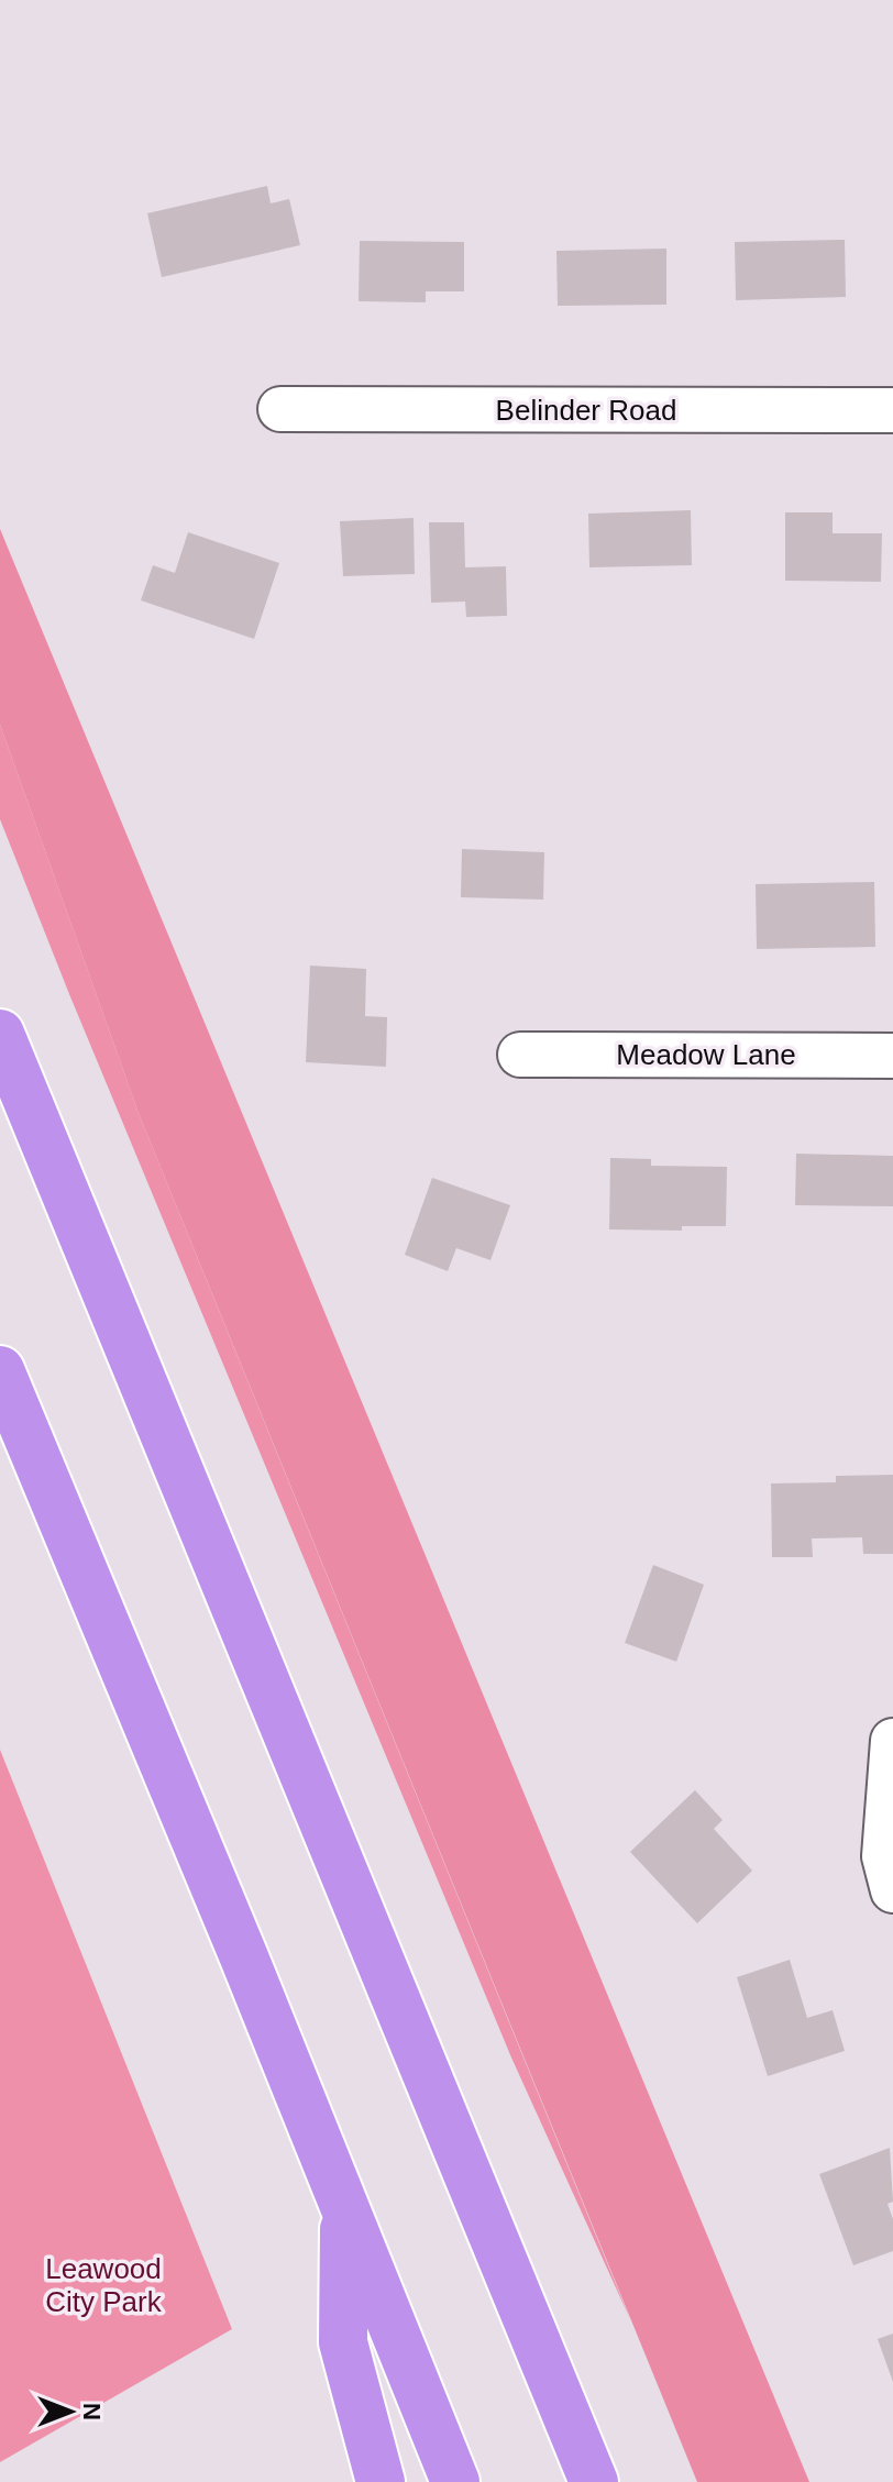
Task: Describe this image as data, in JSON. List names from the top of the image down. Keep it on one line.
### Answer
{"streets":{"street":["Belinder Road","Meadow Lane"]},"parks":["Leawood City Park"],"north":"right"}
